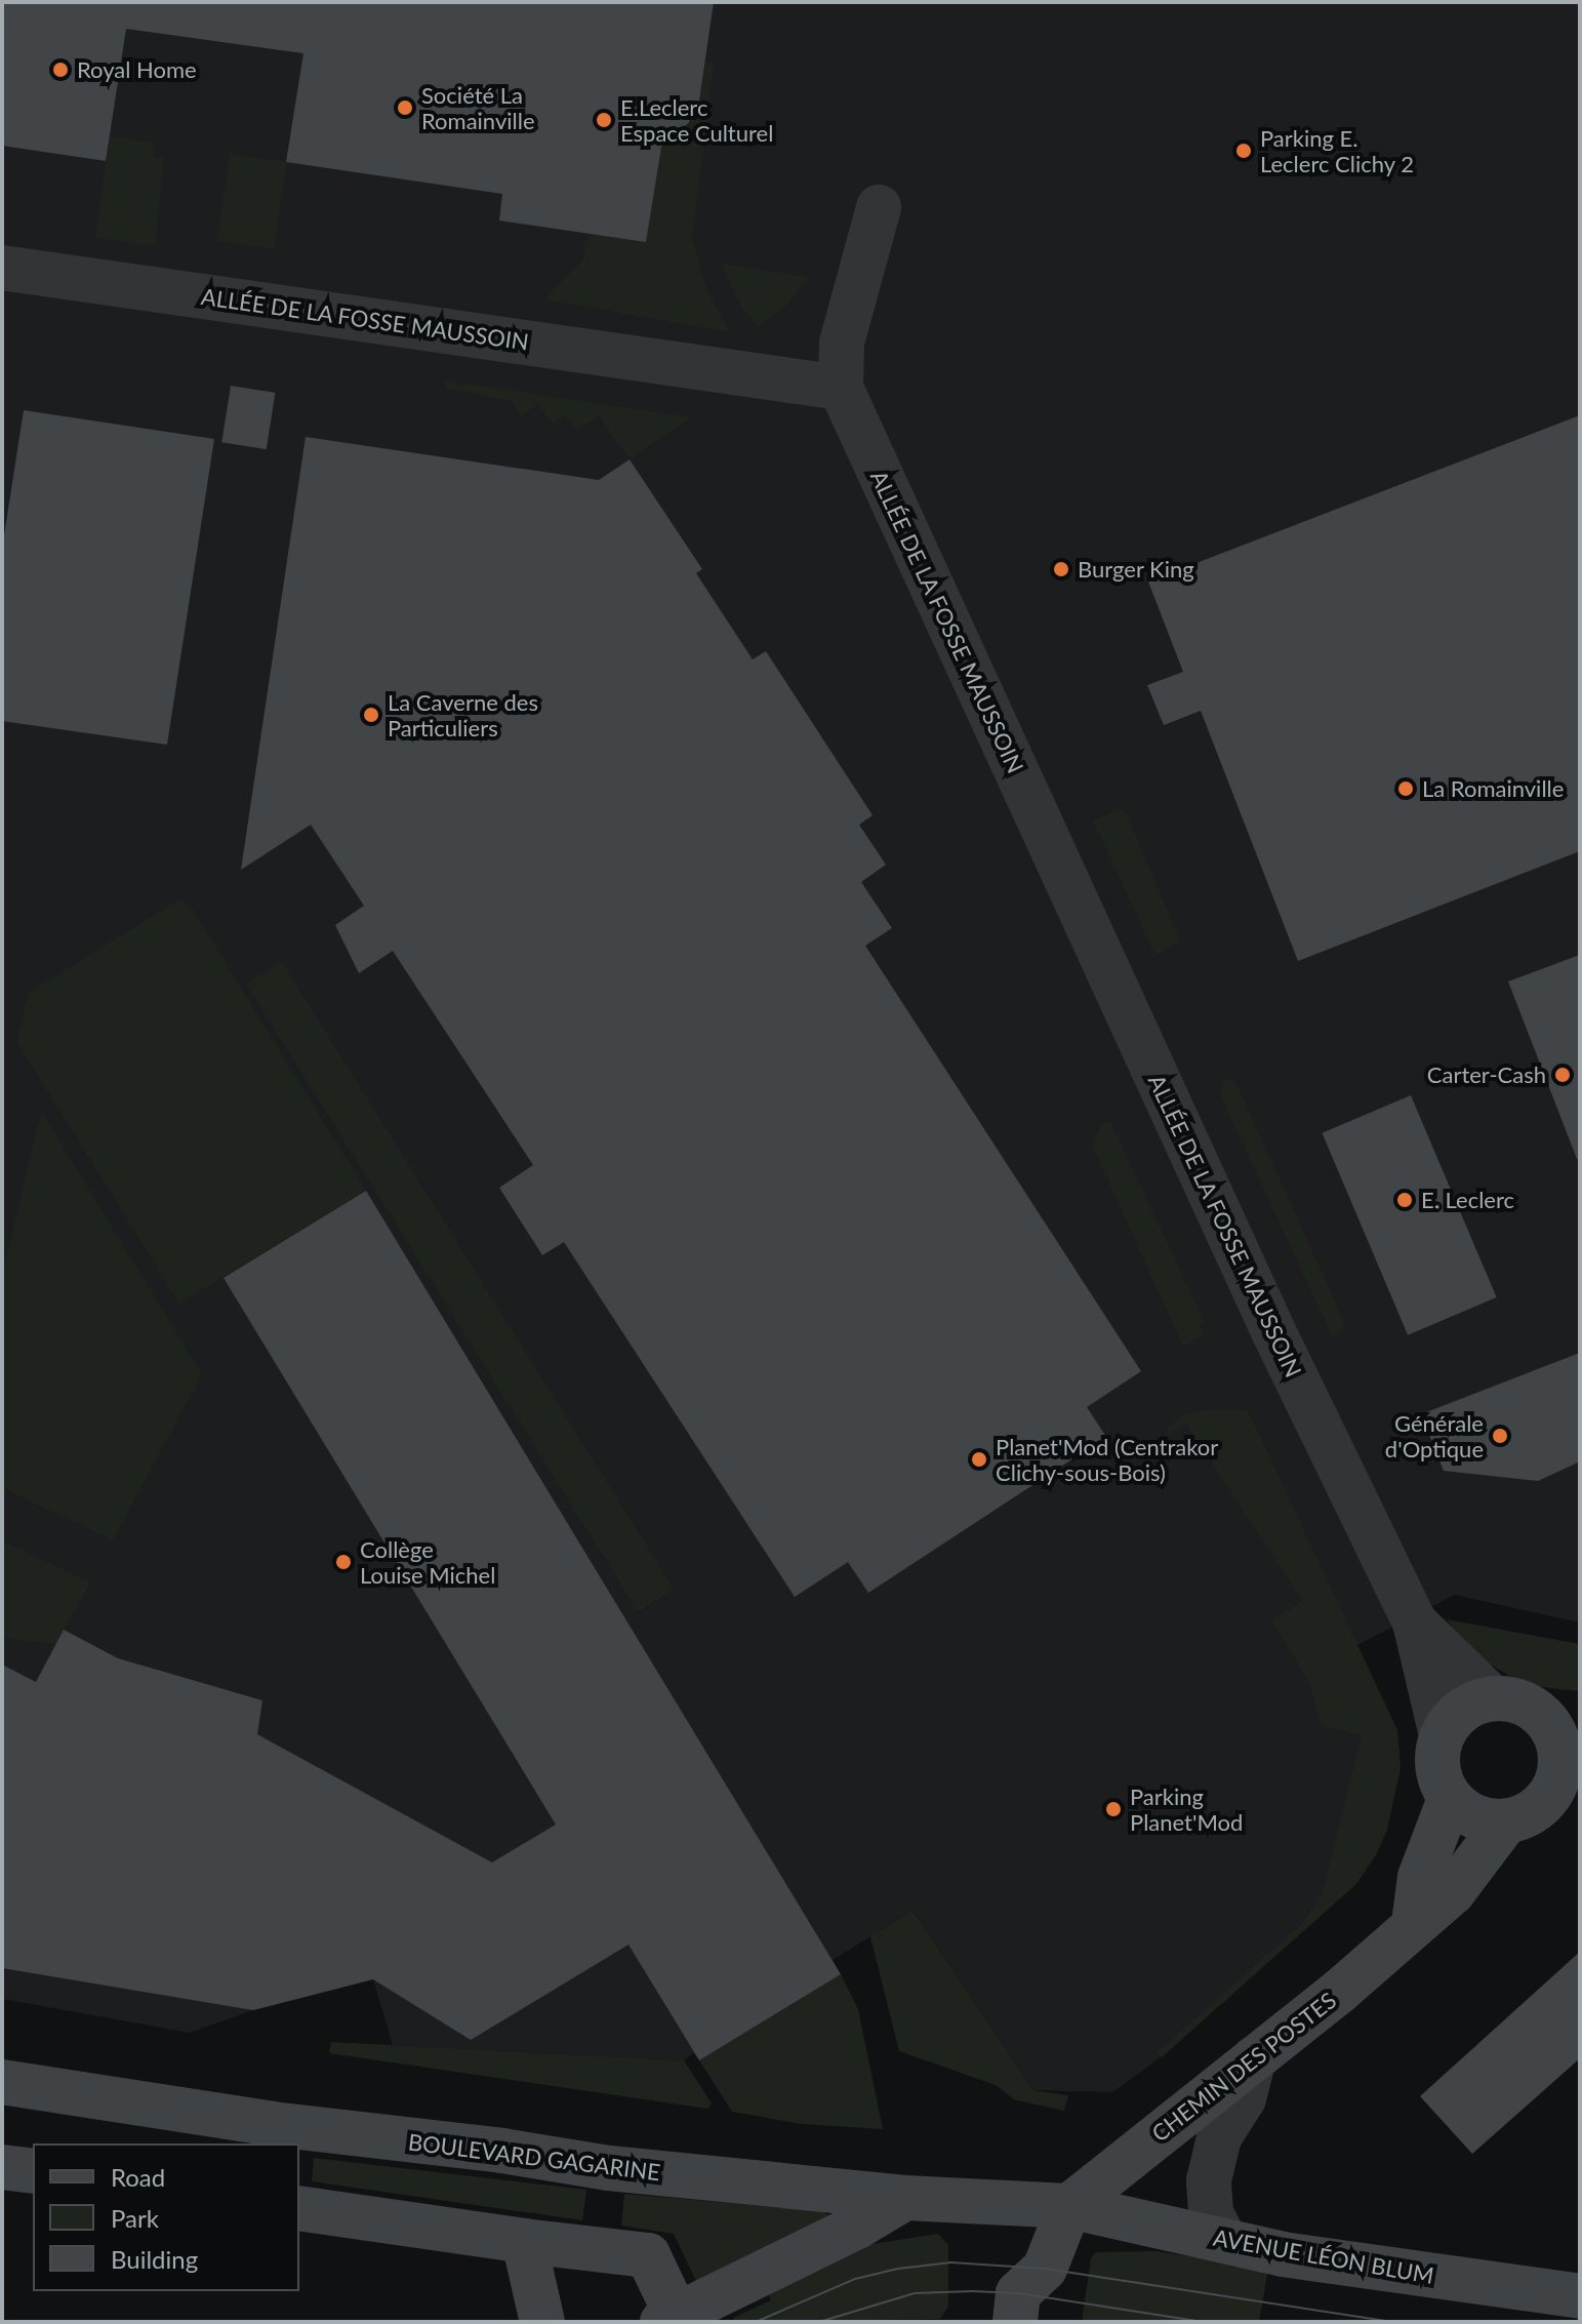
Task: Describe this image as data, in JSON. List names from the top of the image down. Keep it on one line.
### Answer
{"streets":{"main road":["CHEMIN DES POSTES","BOULEVARD GAGARINE","AVENUE LÉON BLUM"],"street":["ALLÉE DE LA FOSSE MAUSSOIN"]},"crossings":[["ALLÉE DE LA FOSSE MAUSSOIN","CHEMIN DES POSTES"],["CHEMIN DES POSTES","BOULEVARD GAGARINE"],["CHEMIN DES POSTES","AVENUE LÉON BLUM"],["BOULEVARD GAGARINE","AVENUE LÉON BLUM"]],"places":["Royal Home","Société La Romainville","E.Leclerc Espace Culturel","Parking E. Leclerc Clichy 2","Burger King","La Caverne des Particuliers","La Romainville","Carter-Cash","E. Leclerc","Générale d'Optique","Planet'Mod (Centrakor Clichy-sous-Bois)","Collège Louise Michel","Parking Planet'Mod"],"legend":["Road","Park","Building"]}
